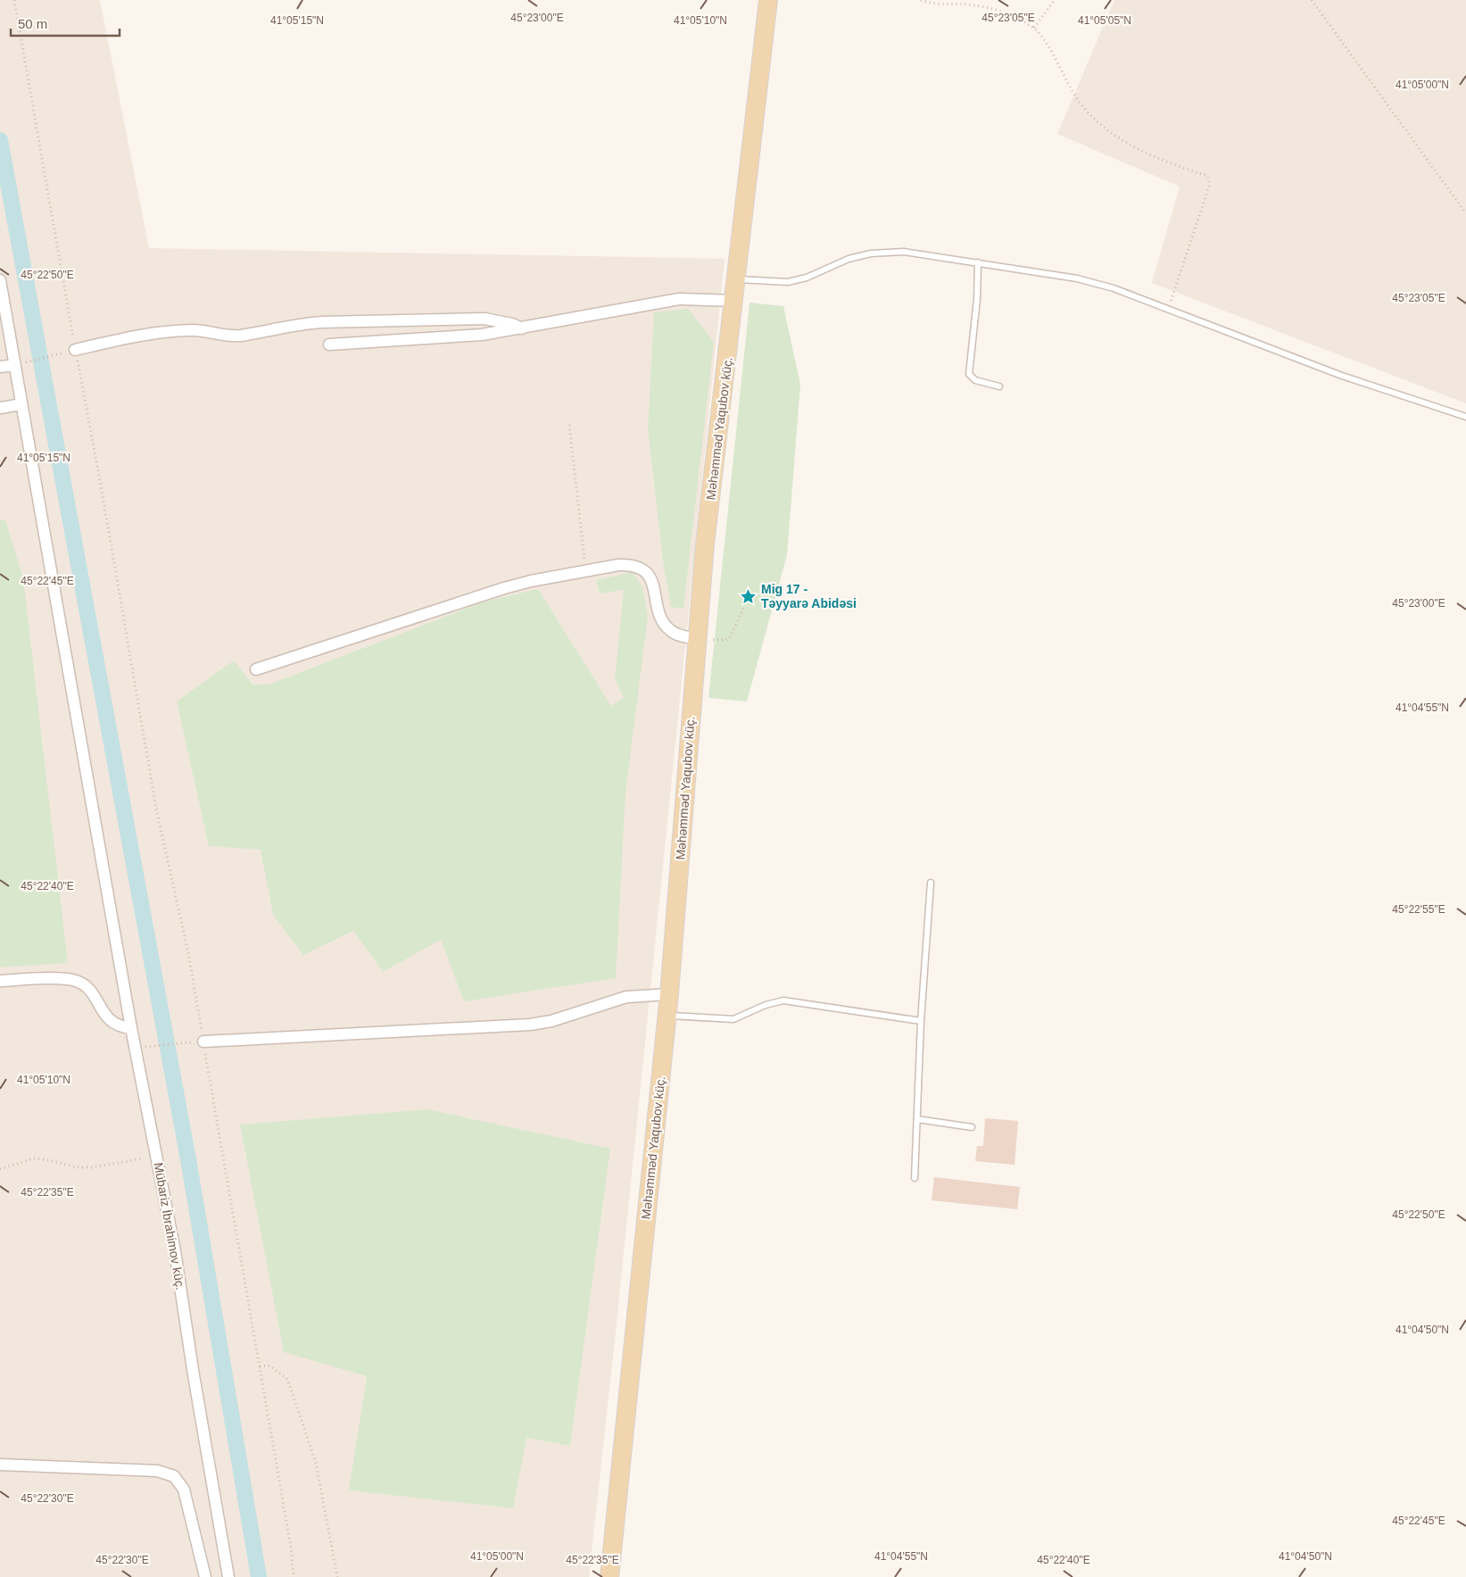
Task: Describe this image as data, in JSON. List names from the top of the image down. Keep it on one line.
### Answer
{"streets":{"main road":["Məhəmməd Yaqubov küç."],"street":["Mübariz İbrahimov küç."]},"places":{"place":["Mig 17 - Təyyarə Abidəsi"]},"scale_bar":"50 m","coordinates":["45°23'00\"E","45°23'05\"E","41°05'15\"N","41°05'10\"N","41°05'05\"N","41°05'00\"N","45°22'50\"E","45°22'45\"E","41°04'55\"N","45°22'40\"E","45°22'55\"E","45°22'35\"E","41°04'50\"N","45°22'30\"E"]}
